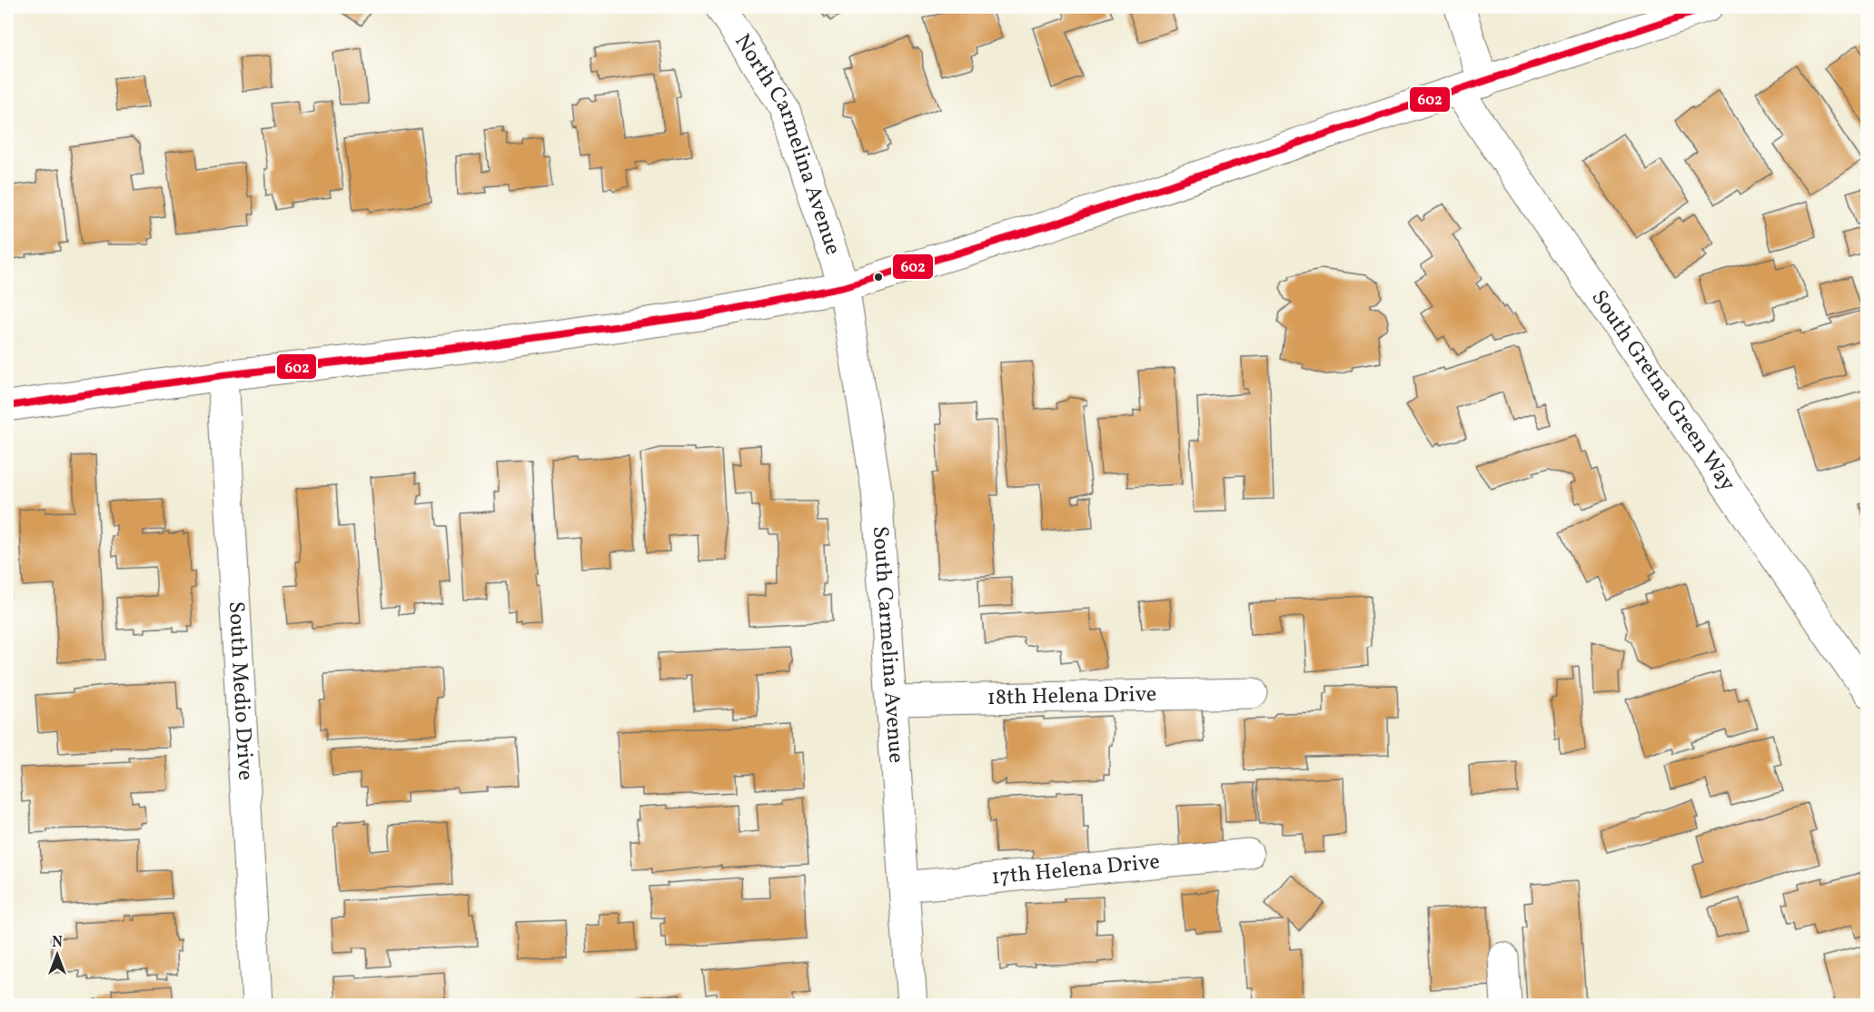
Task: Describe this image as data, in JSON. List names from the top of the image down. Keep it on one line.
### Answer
{"streets":{"street":["North Carmelina Avenue","South Gretna Green Way","South Carmelina Avenue","South Medio Drive","18th Helena Drive","17th Helena Drive"]},"crossings":[["North Carmelina Avenue","South Carmelina Avenue"],["South Carmelina Avenue","18th Helena Drive"],["South Carmelina Avenue","17th Helena Drive"]],"lines":["transit line 602"],"north":"top"}
